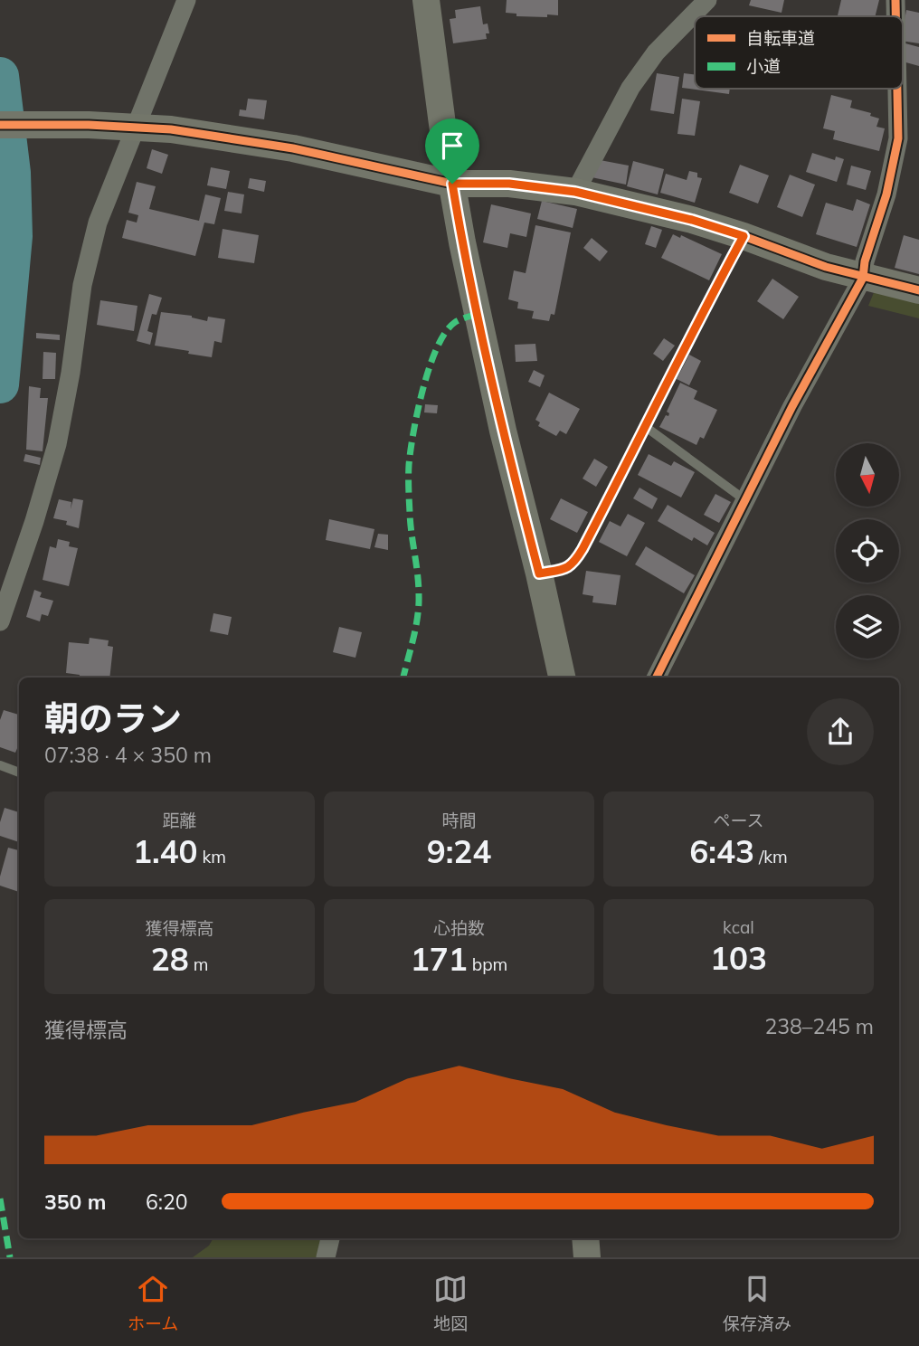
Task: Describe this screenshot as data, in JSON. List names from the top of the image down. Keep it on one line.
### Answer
{"legend":["自転車道","小道"],"north":"bottom","page":{"heading":["朝のラン","07:38 · 4 × 350 m"],"stats":[["距離","1.40 km"],["時間","9:24"],["ペース","6:43 /km"],["獲得標高","28 m"],["心拍数","171 bpm"],["kcal","103"]],"chart":["獲得標高","238–245 m"],"list":[{"name":"350 m","note":"6:20"}],"tabs":["ホーム","地図","保存済み"]}}
